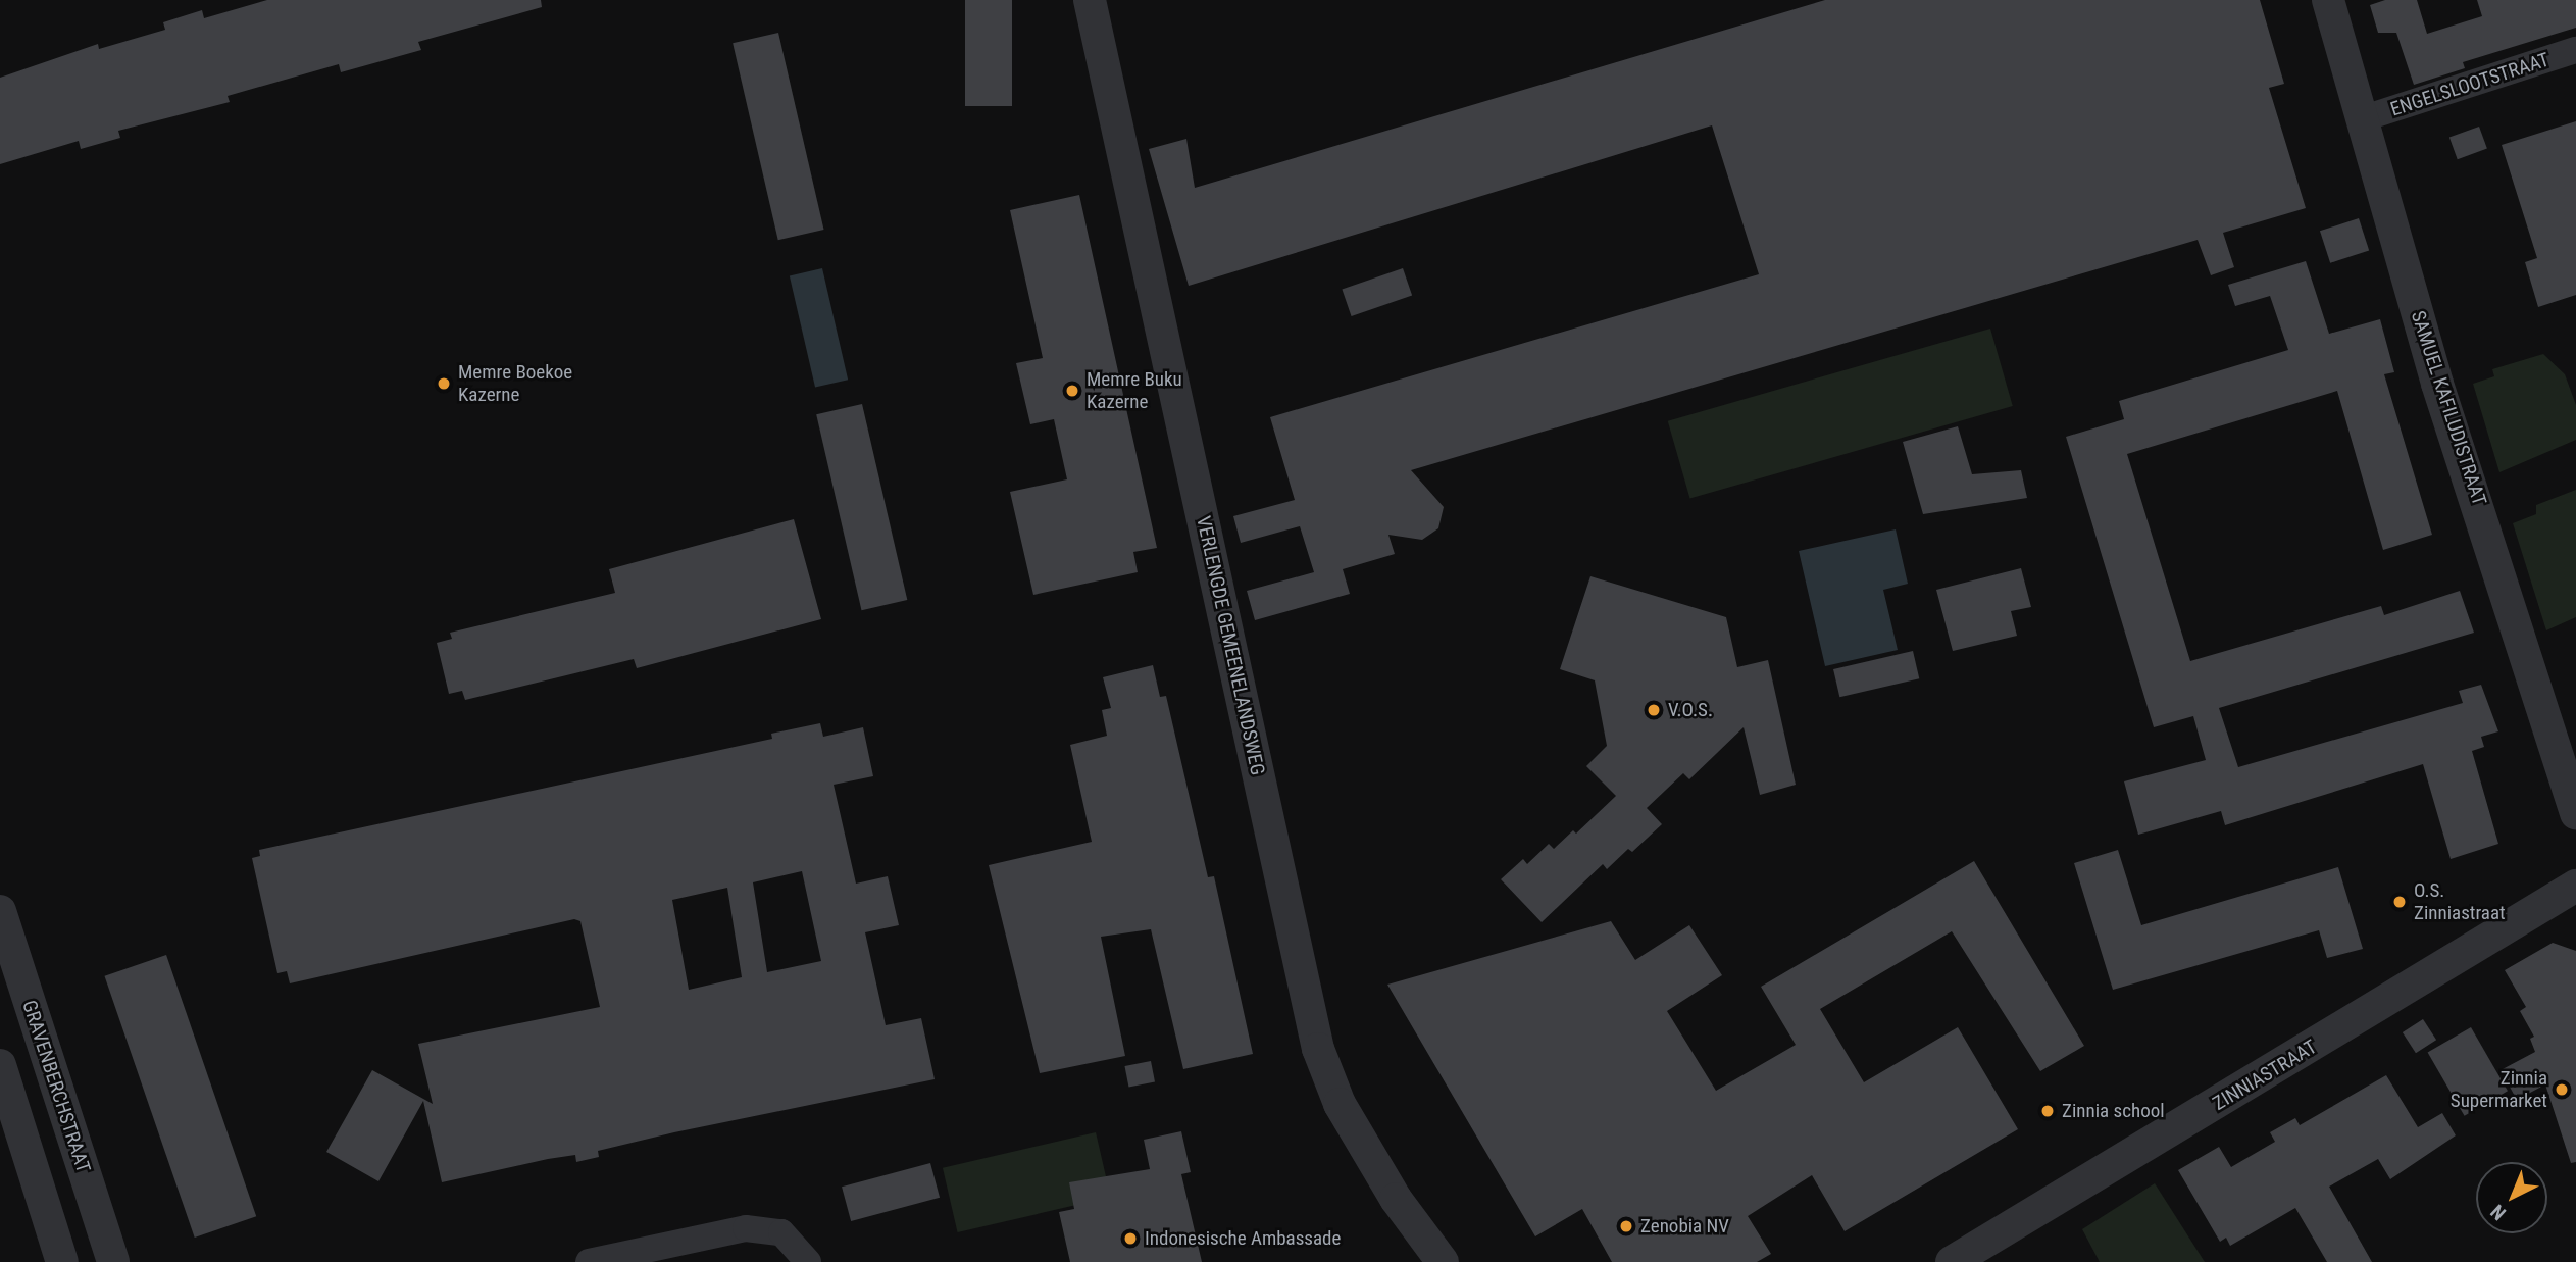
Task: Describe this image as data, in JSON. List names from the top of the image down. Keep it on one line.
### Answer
{"streets":{"street":["ENGELSLOOTSTRAAT","SAMUEL KAFILUDISTRAAT","VERLENGDE GEMEENELANDSWEG","ZINNIASTRAAT","GRAVENBERCHSTRAAT"]},"crossings":[["ENGELSLOOTSTRAAT","SAMUEL KAFILUDISTRAAT"]],"places":["Memre Boekoe Kazerne","Memre Buku Kazerne","V.O.S.","O.S. Zinniastraat","Zinnia Supermarket","Zinnia school","Zenobia NV","Indonesische Ambassade"],"north":"bottom left"}
